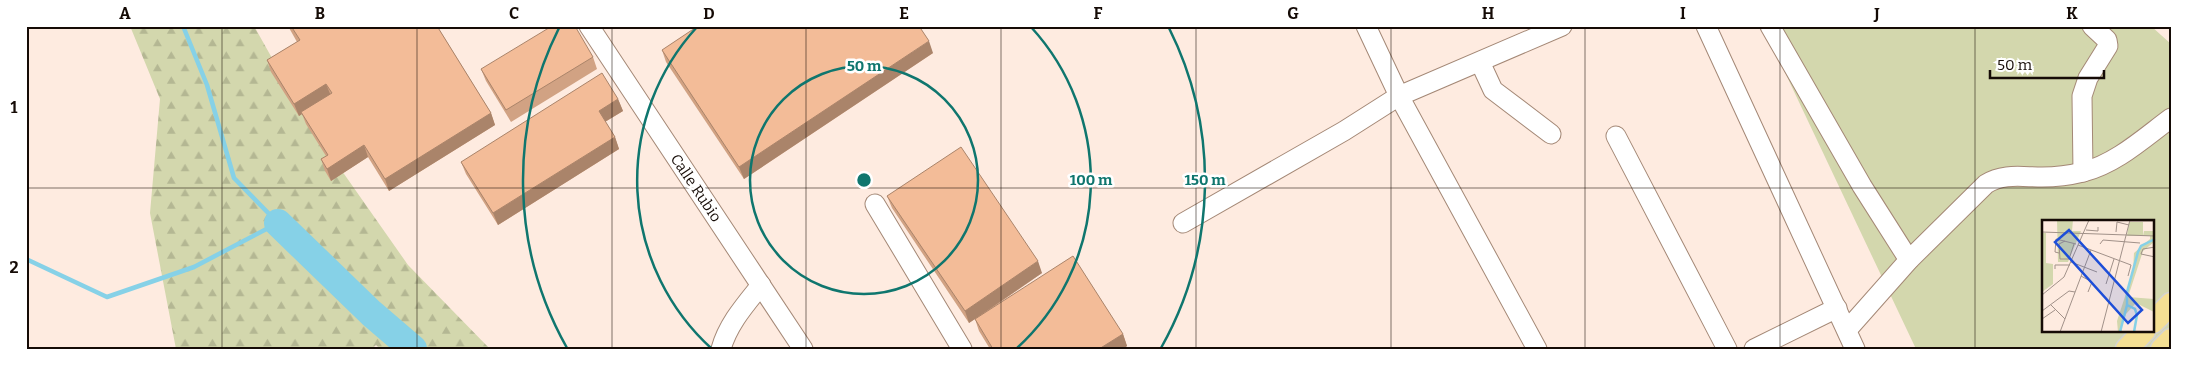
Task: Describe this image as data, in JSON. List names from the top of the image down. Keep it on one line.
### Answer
{"streets":{"street":["Calle Rubio"]},"scale_bar":"50 m","grid":{"columns":["A","B","C","D","E","F","G","H","I","J","K"],"rows":["1","2"]},"rings":["50 m","100 m","150 m"]}
